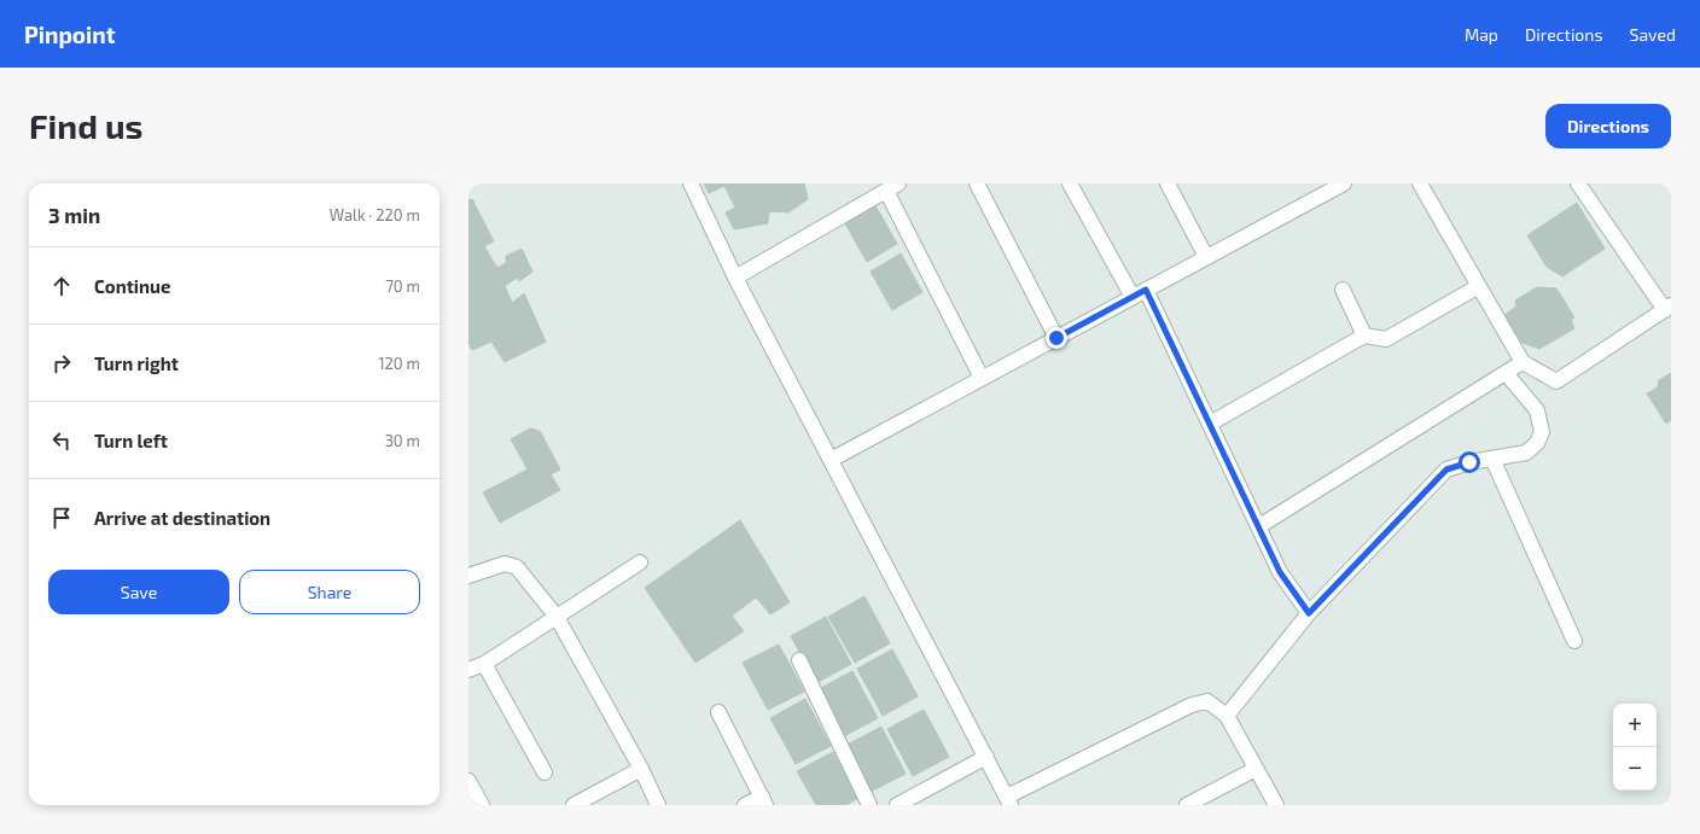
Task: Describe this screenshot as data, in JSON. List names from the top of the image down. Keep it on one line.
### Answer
{"page":{"header":"Pinpoint","nav":["Map","Directions","Saved"],"buttons":["Directions",["Save","Share"]],"title":"Find us","heading":["3 min","Walk · 220 m"],"list":[["Continue","70 m"],["Turn right","120 m"],["Turn left","30 m"],"Arrive at destination"],"map_buttons":["+","−"]}}
